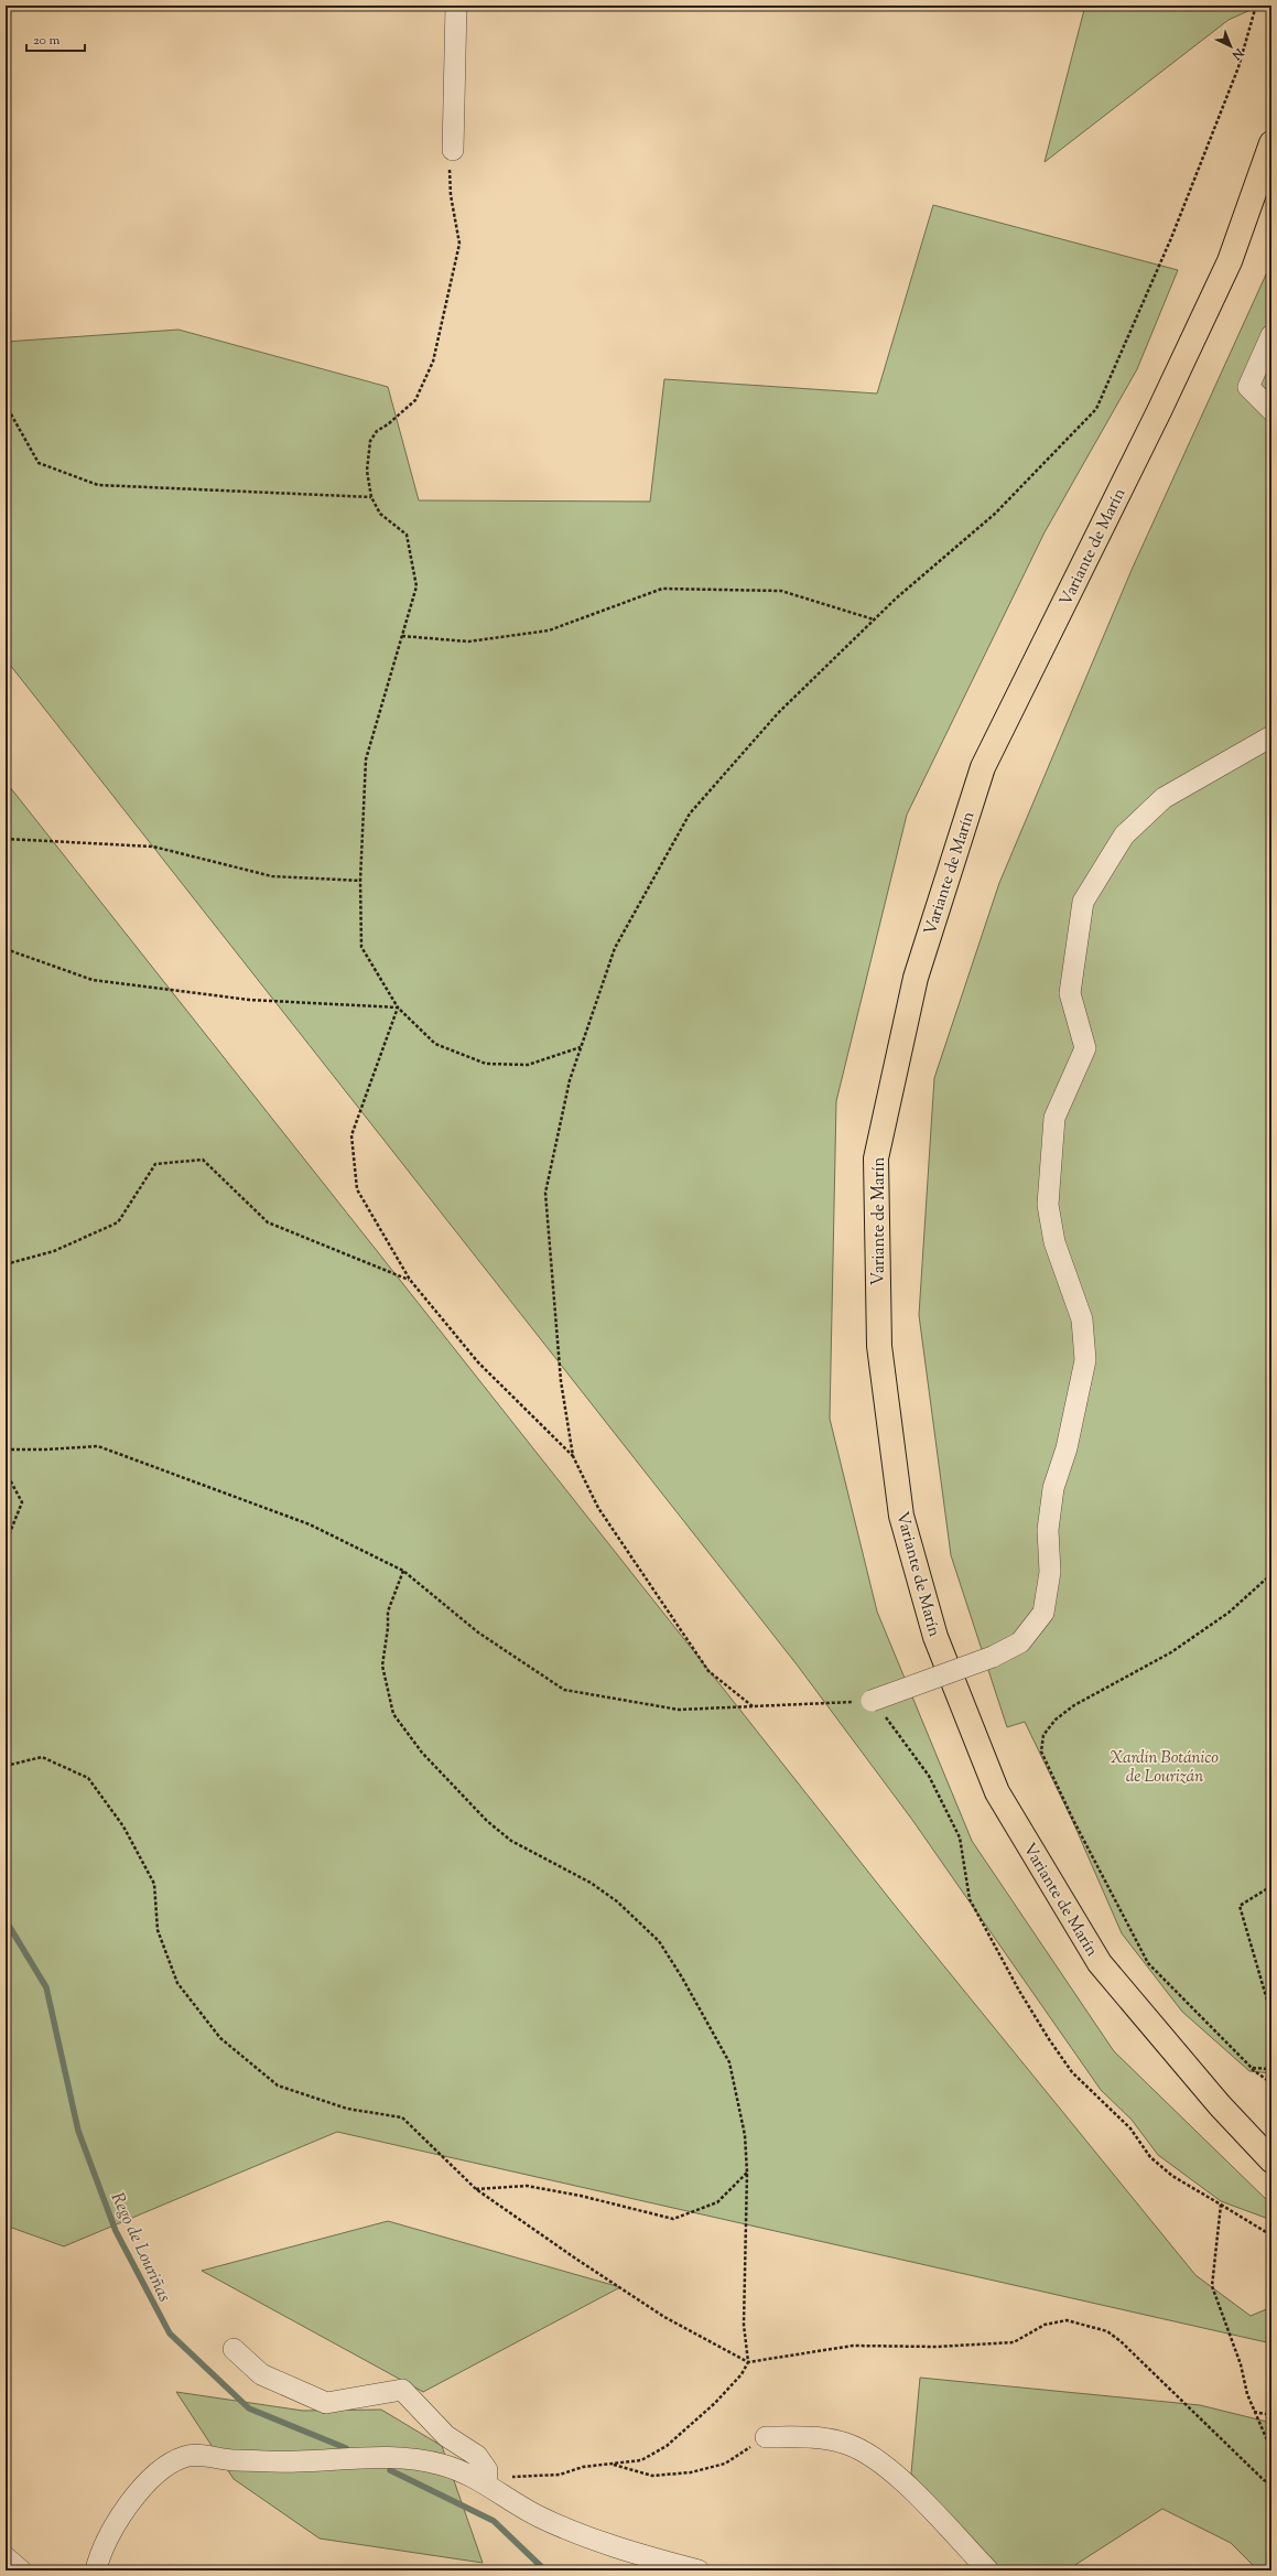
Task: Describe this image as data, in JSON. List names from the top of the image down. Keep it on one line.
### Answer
{"streets":{"highway":["Variante de Marín"]},"water":["Rego de Louriñas"],"parks":["Xardín Botánico de Lourizán"],"scale_bar":"20 m","north":"bottom right"}
